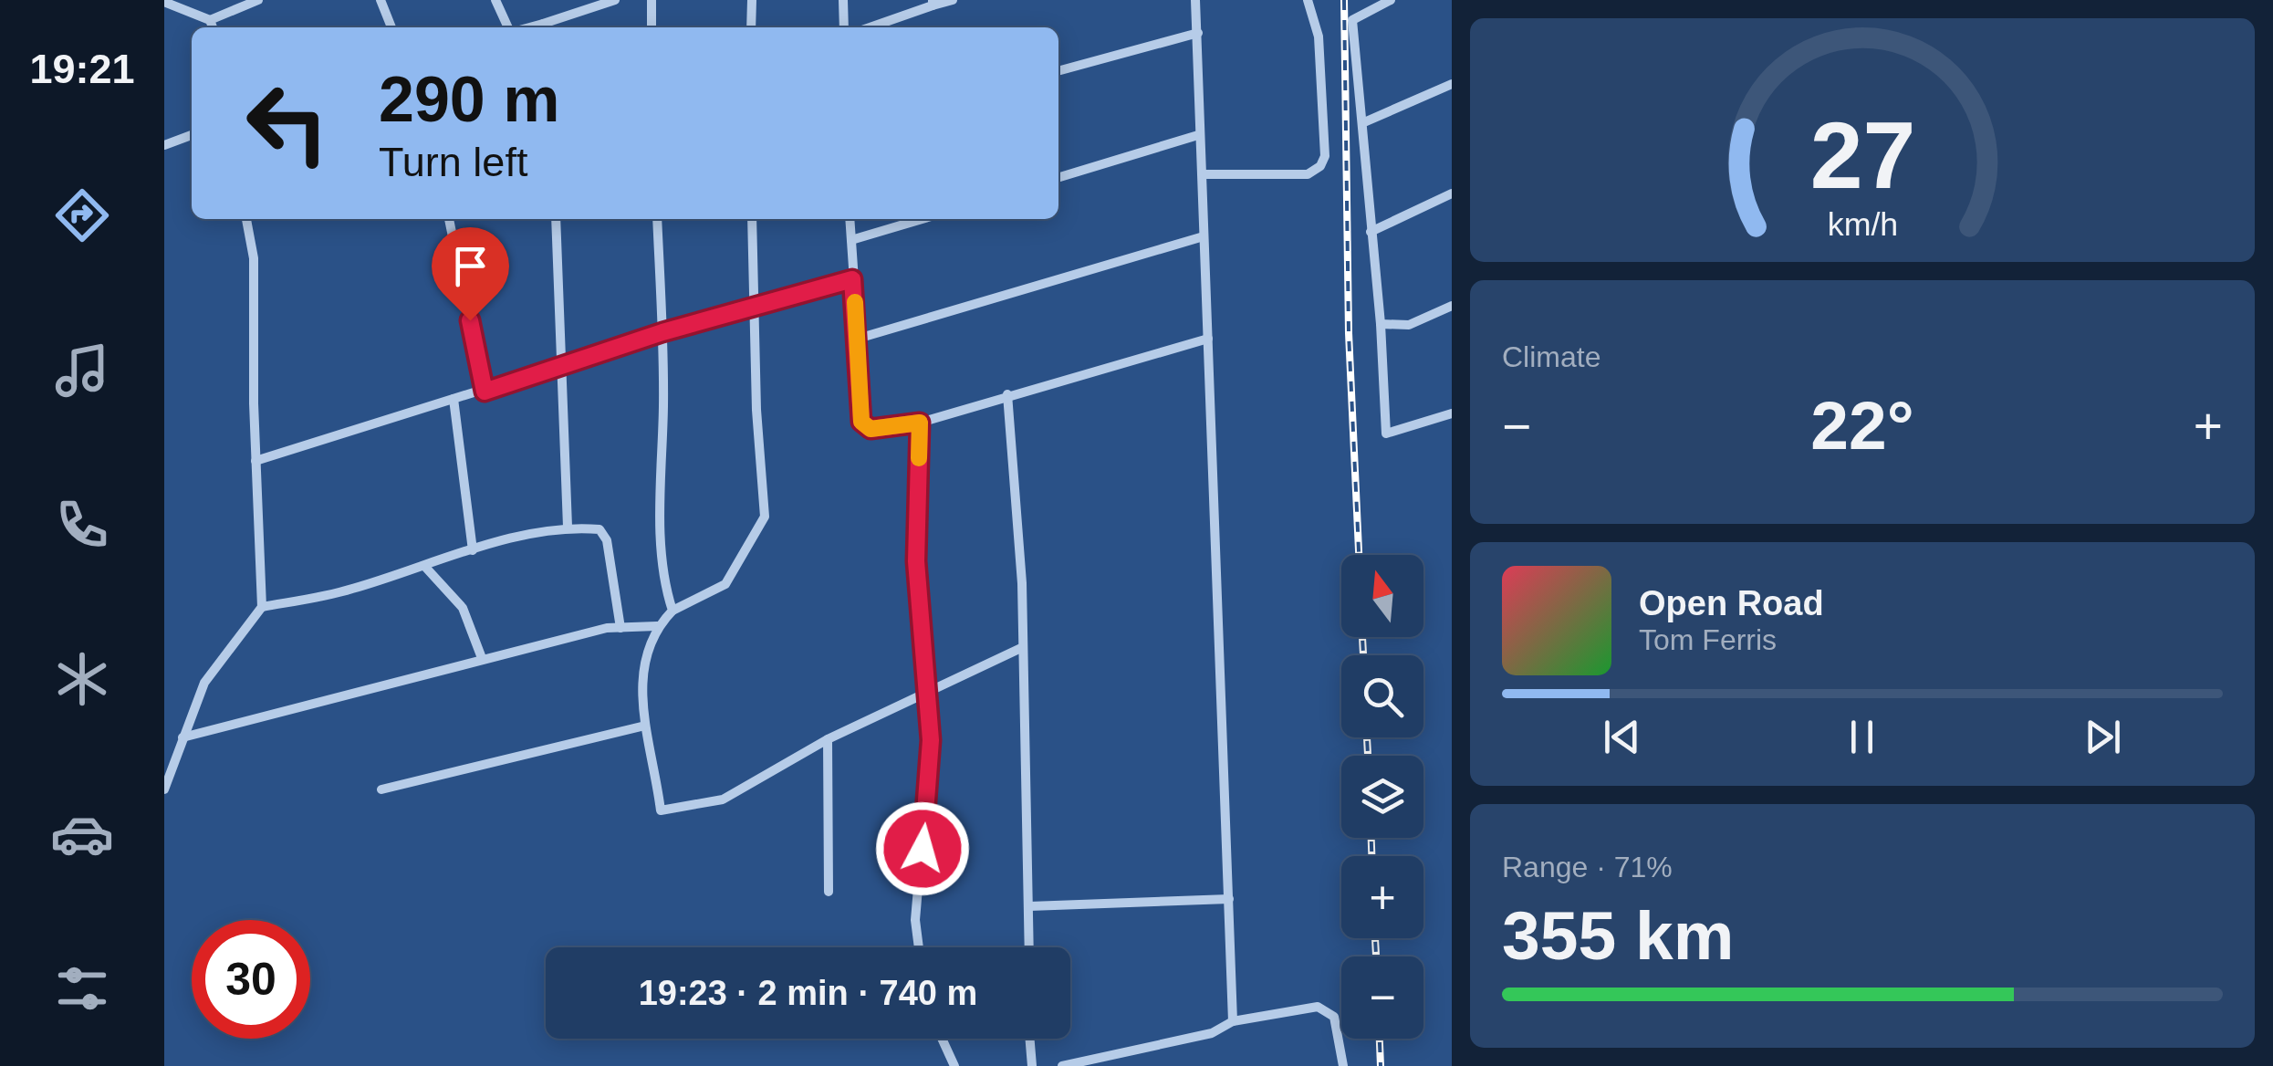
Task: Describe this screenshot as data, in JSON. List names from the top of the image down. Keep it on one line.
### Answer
{"north":"top","page":{"tabs":"19:21","turn":["290 m","Turn left"],"tile":["Climate",["Range · 71%","355 km"]],"heat":["−","22°","+"],"map_buttons":["+","−"],"song":["Open Road","Tom Ferris"],"limit":"30","trip":"19:23 · 2 min · 740 m","gauge":["27","km/h"]}}
